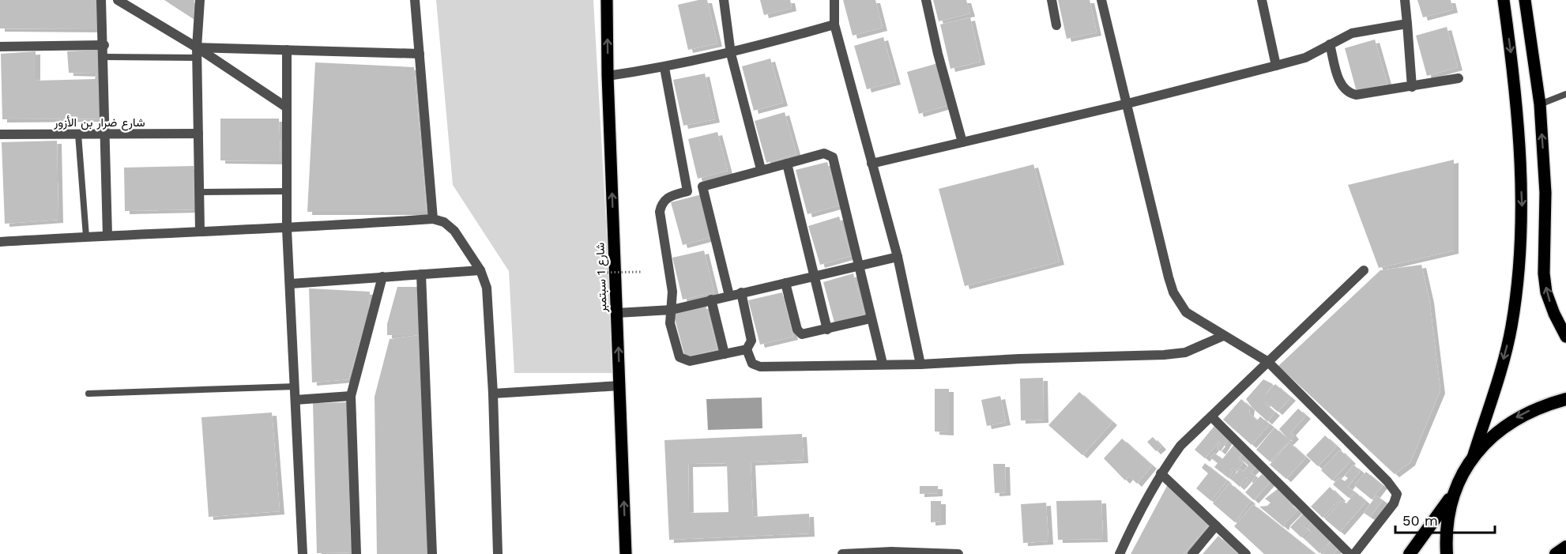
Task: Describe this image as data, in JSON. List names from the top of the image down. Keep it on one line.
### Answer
{"streets":{"main road":["شارع 1 سبتمبر"],"street":["شارع ضرار بن الأزور"]},"one_way":["شارع 1 سبتمبر"],"scale_bar":"50 m"}
